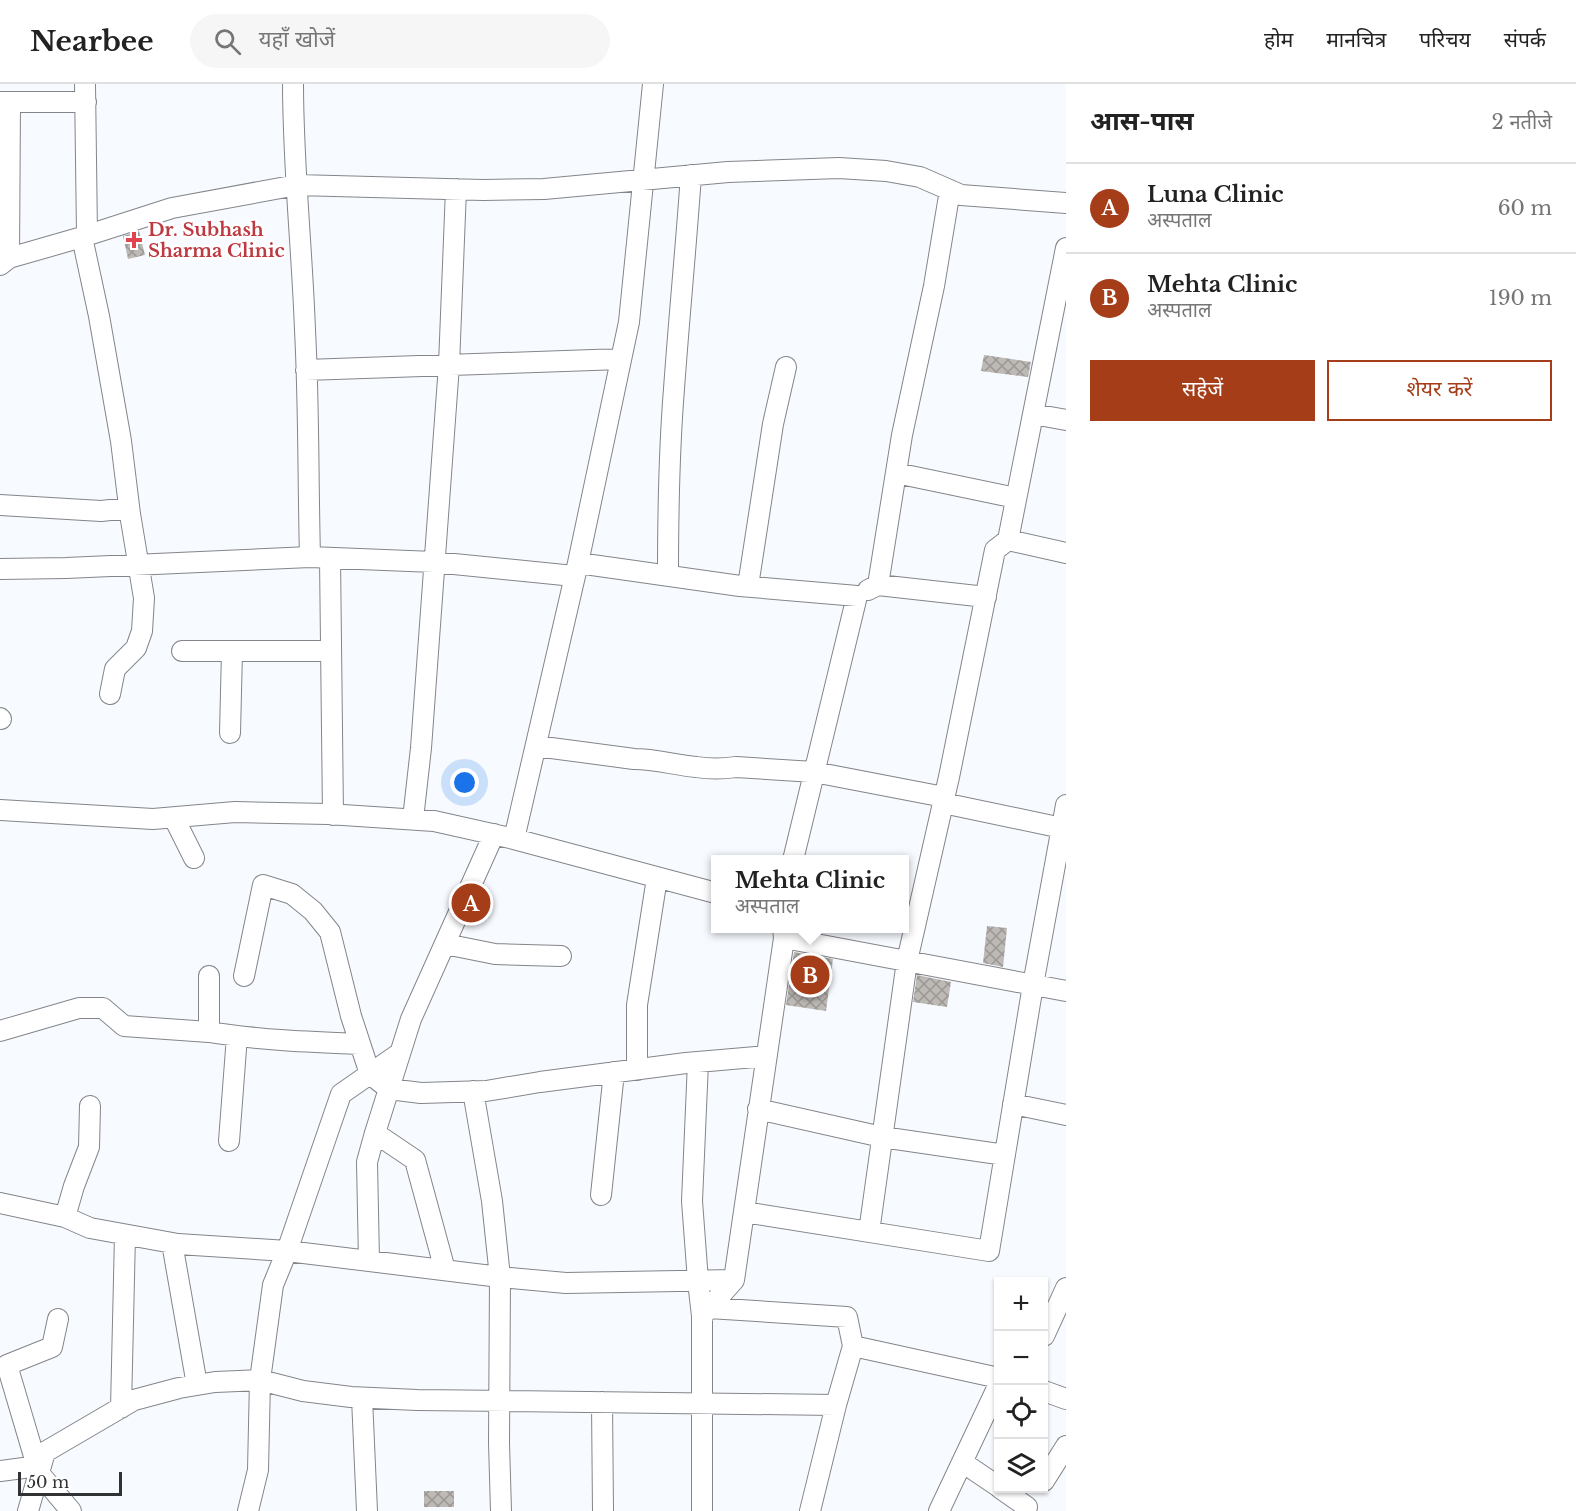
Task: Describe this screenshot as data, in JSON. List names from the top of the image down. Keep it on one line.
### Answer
{"places":{"health":["Dr. Subhash Sharma Clinic"]},"scale_bar":"50 m","page":{"header":"Nearbee","search":"यहाँ खोजें","nav":["होम","मानचित्र","परिचय","संपर्क"],"heading":["आस-पास","2 नतीजे"],"list":[{"mark":"A","name":"Luna Clinic","note":"अस्पताल","value":"60 m"},{"mark":"B","name":"Mehta Clinic","note":"अस्पताल","value":"190 m"}],"buttons":["सहेजें","शेयर करें"],"popup":["Mehta Clinic","अस्पताल"],"pins":["A","B"],"map_buttons":["+","−"],"scale":"50 m"}}
